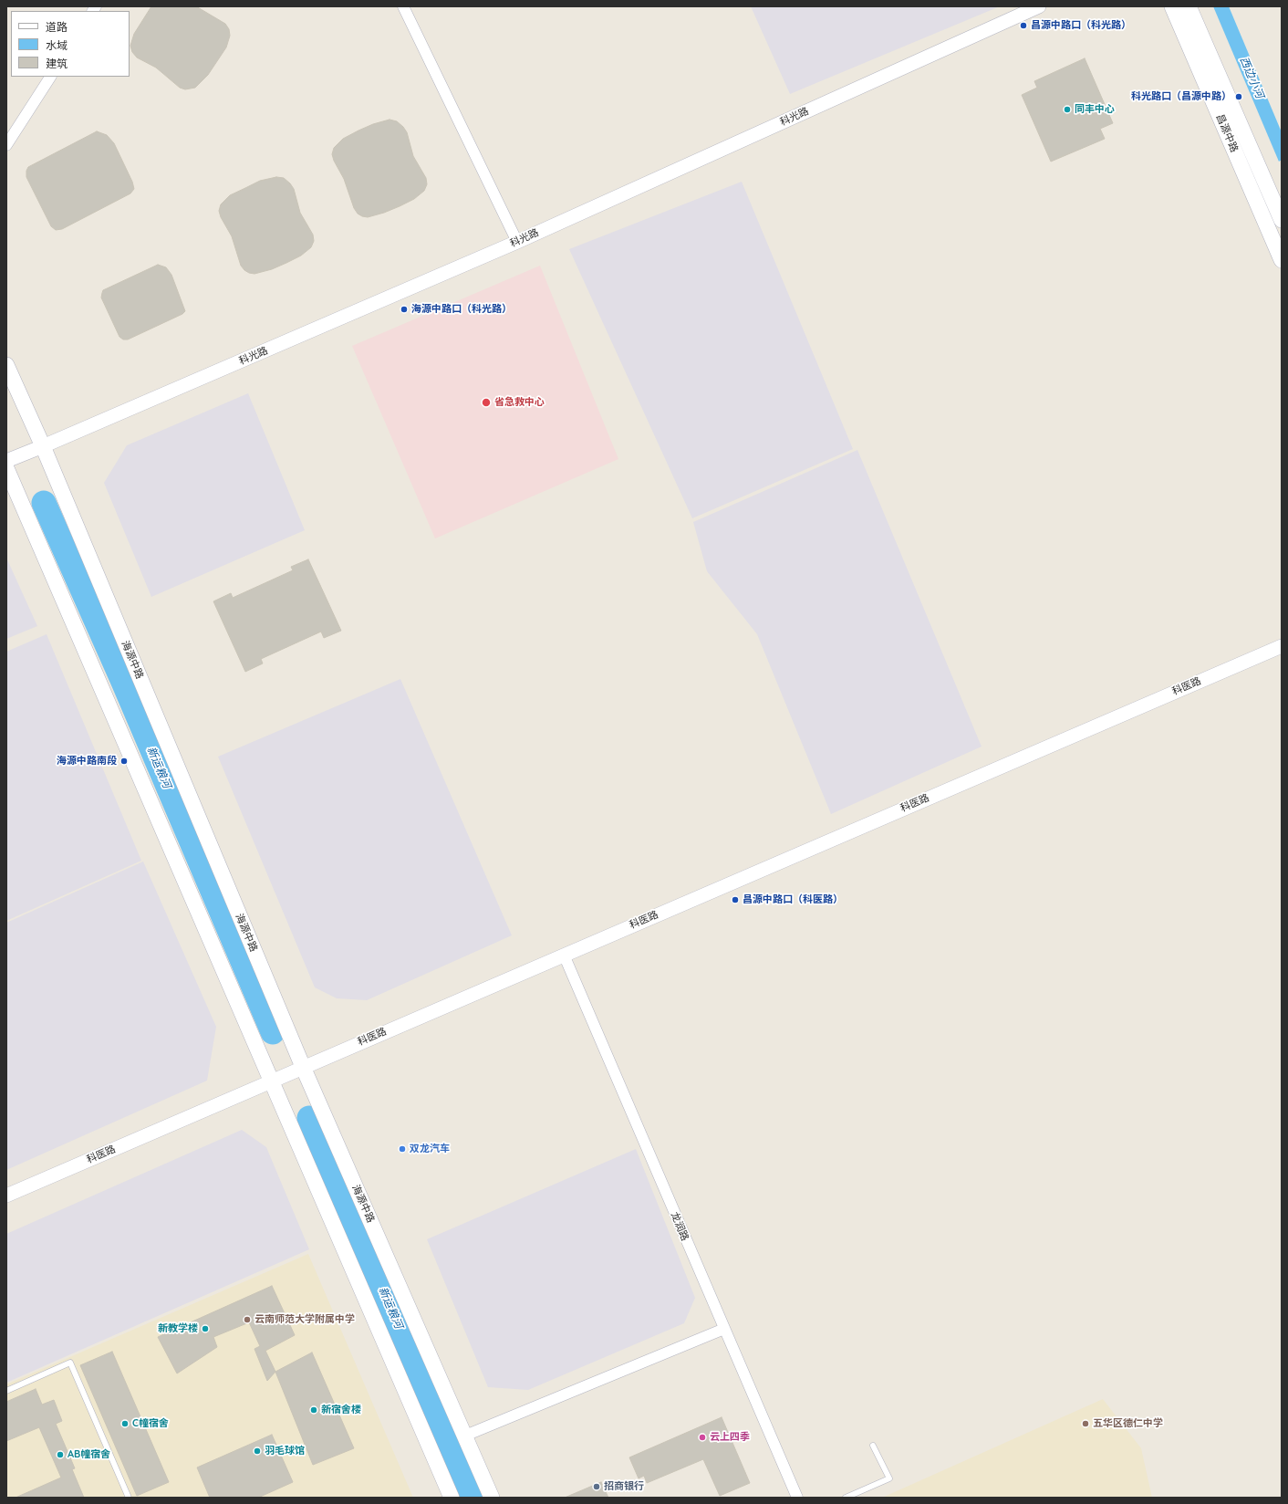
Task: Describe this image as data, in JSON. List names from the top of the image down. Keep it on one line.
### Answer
{"streets":{"main road":["昌源中路","海源中路"],"street":["科光路","科医路","龙润路"]},"crossings":[["科光路","海源中路"],["海源中路","科医路"],["科医路","龙润路"]],"water":["西边小河","新运粮河"],"places":["昌源中路口（科光路）","科光路口（昌源中路）","同丰中心","海源中路口（科光路）","省急救中心","海源中路南段","昌源中路口（科医路）","双龙汽车","云南师范大学附属中学","新教学楼","新宿舍楼","C幢宿舍","五华区德仁中学","云上四季","羽毛球馆","AB幢宿舍","招商银行"],"legend":["道路","水域","建筑"]}
